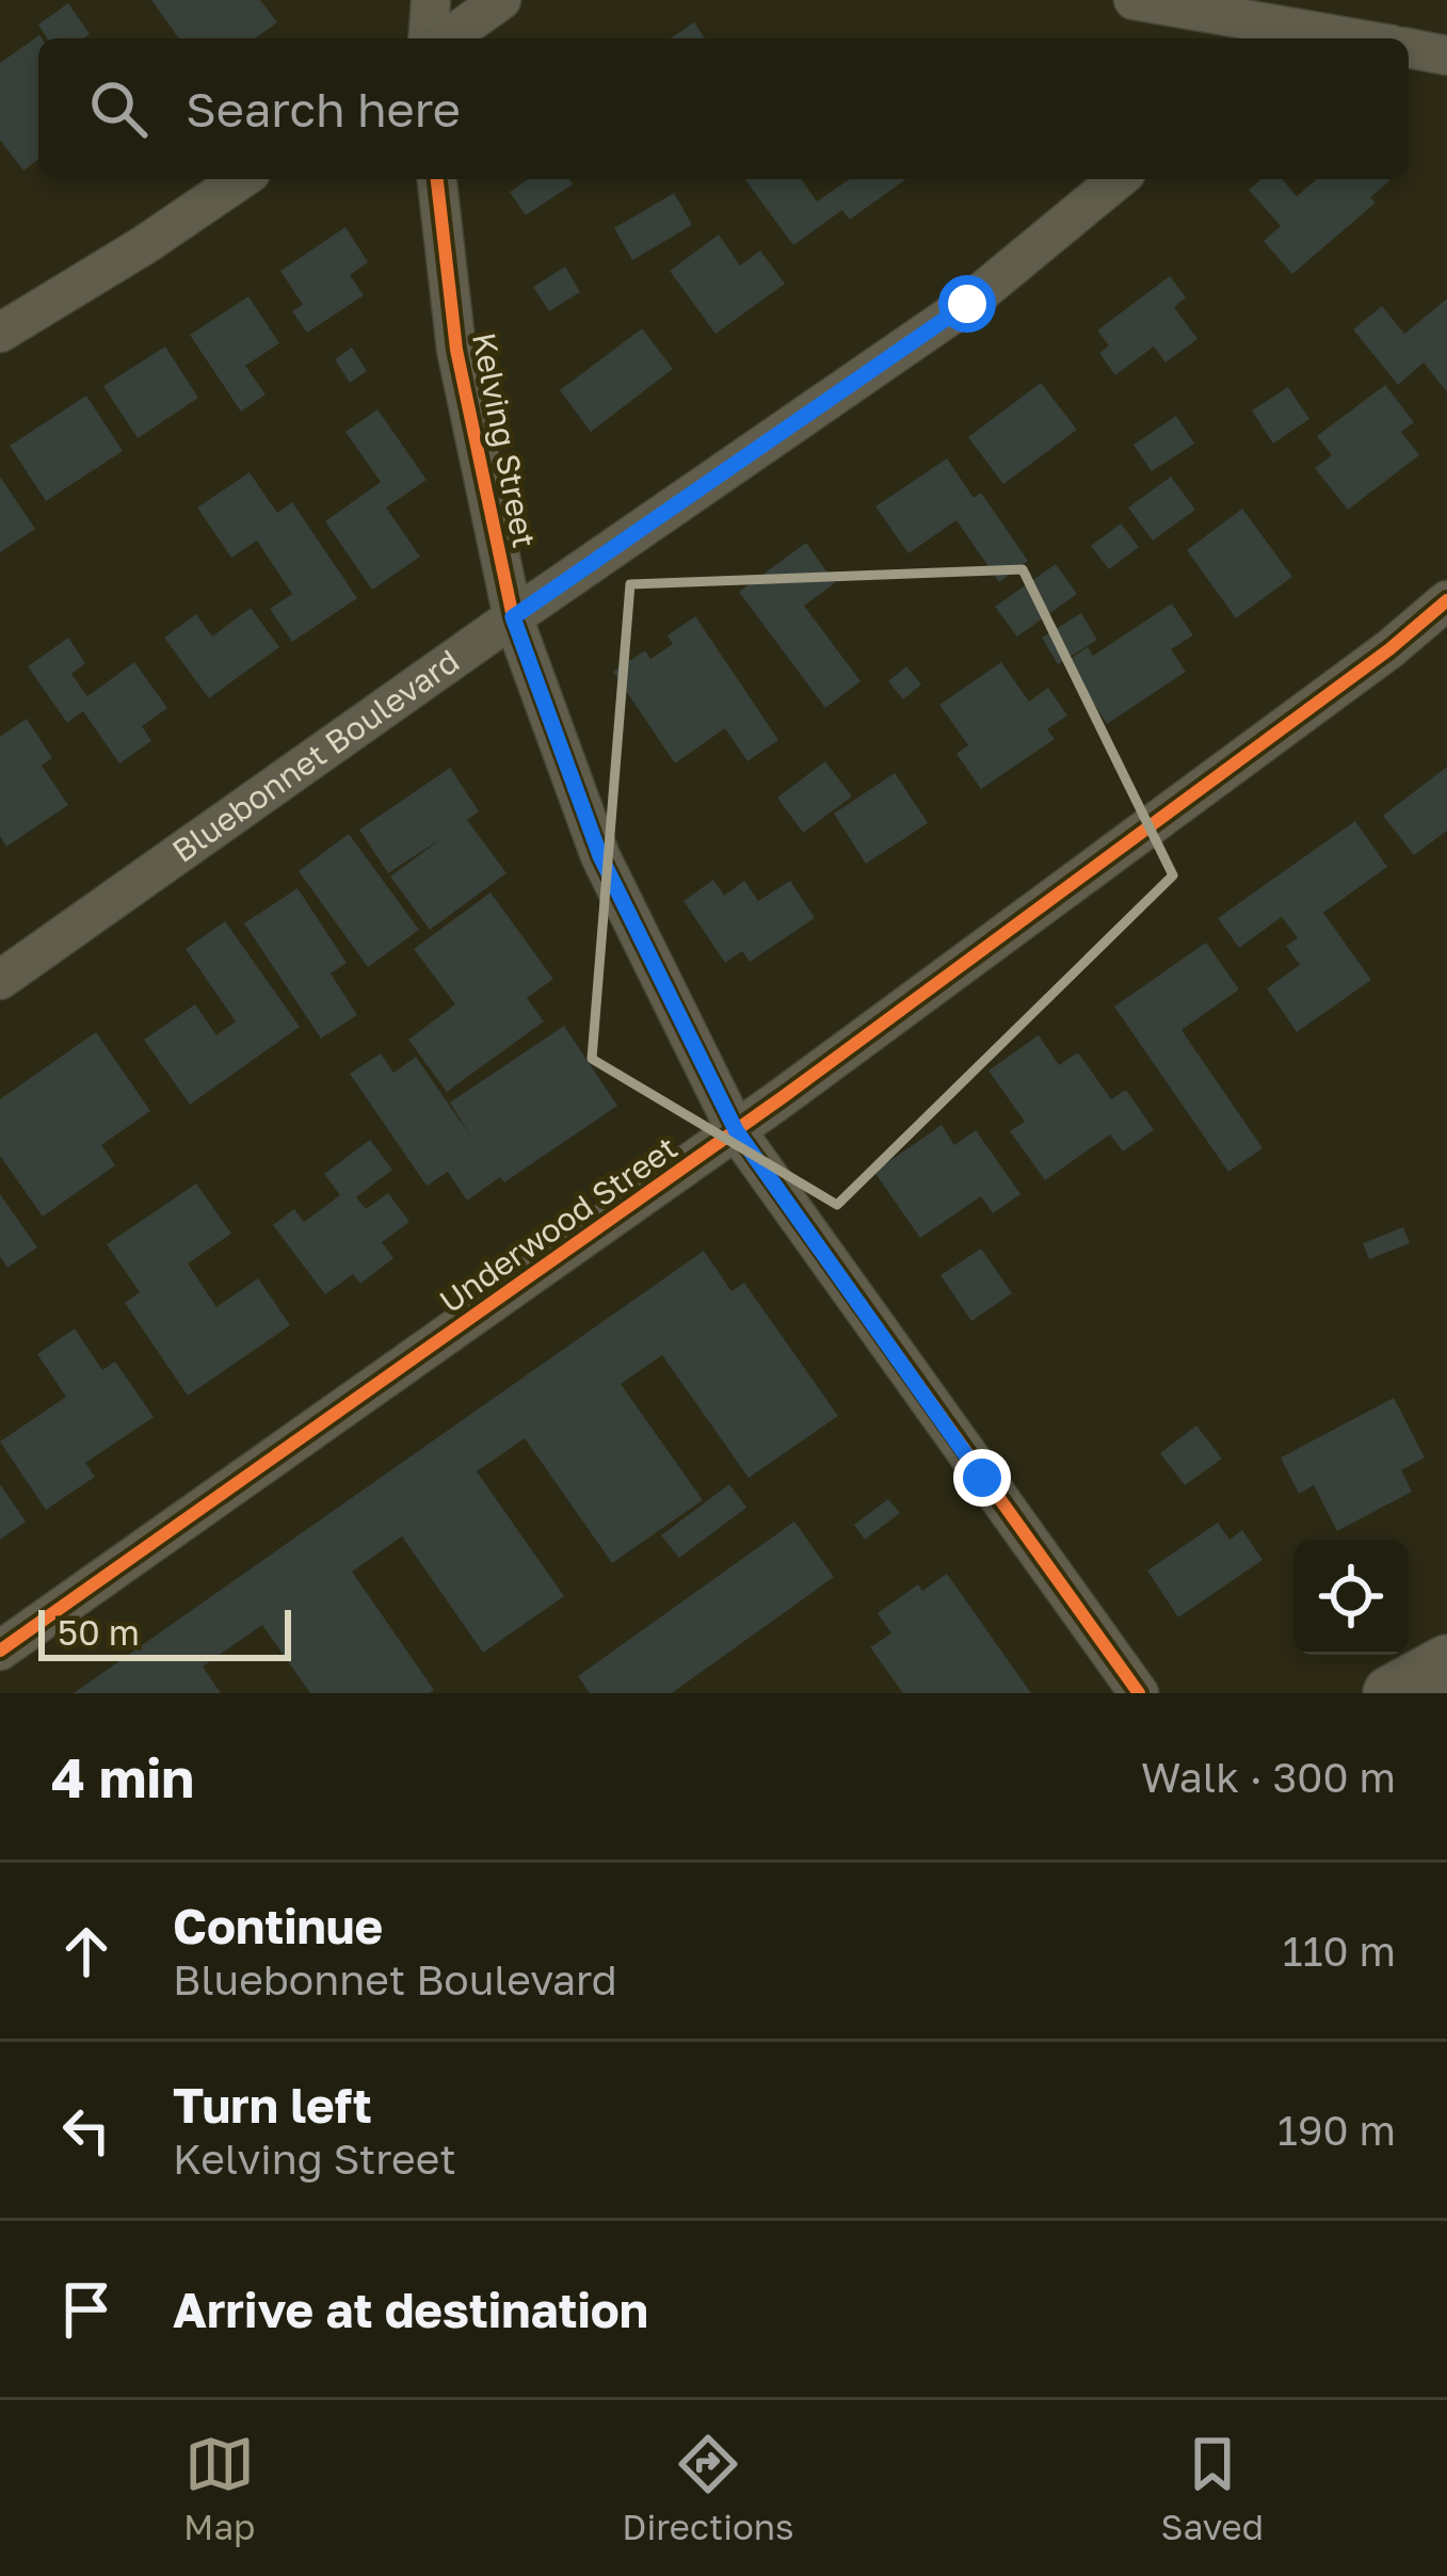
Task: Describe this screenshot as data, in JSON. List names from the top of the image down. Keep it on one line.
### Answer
{"streets":{"street":["Kelving Street","Bluebonnet Boulevard","Underwood Street"]},"crossings":[["Kelving Street","Bluebonnet Boulevard"],["Kelving Street","Underwood Street"]],"scale_bar":"50 m","page":{"search":"Search here","scale":"50 m","heading":["4 min","Walk · 300 m"],"list":[["Continue","Bluebonnet Boulevard","110 m"],["Turn left","Kelving Street","190 m"],"Arrive at destination"],"nav":["Map","Directions","Saved"]}}
